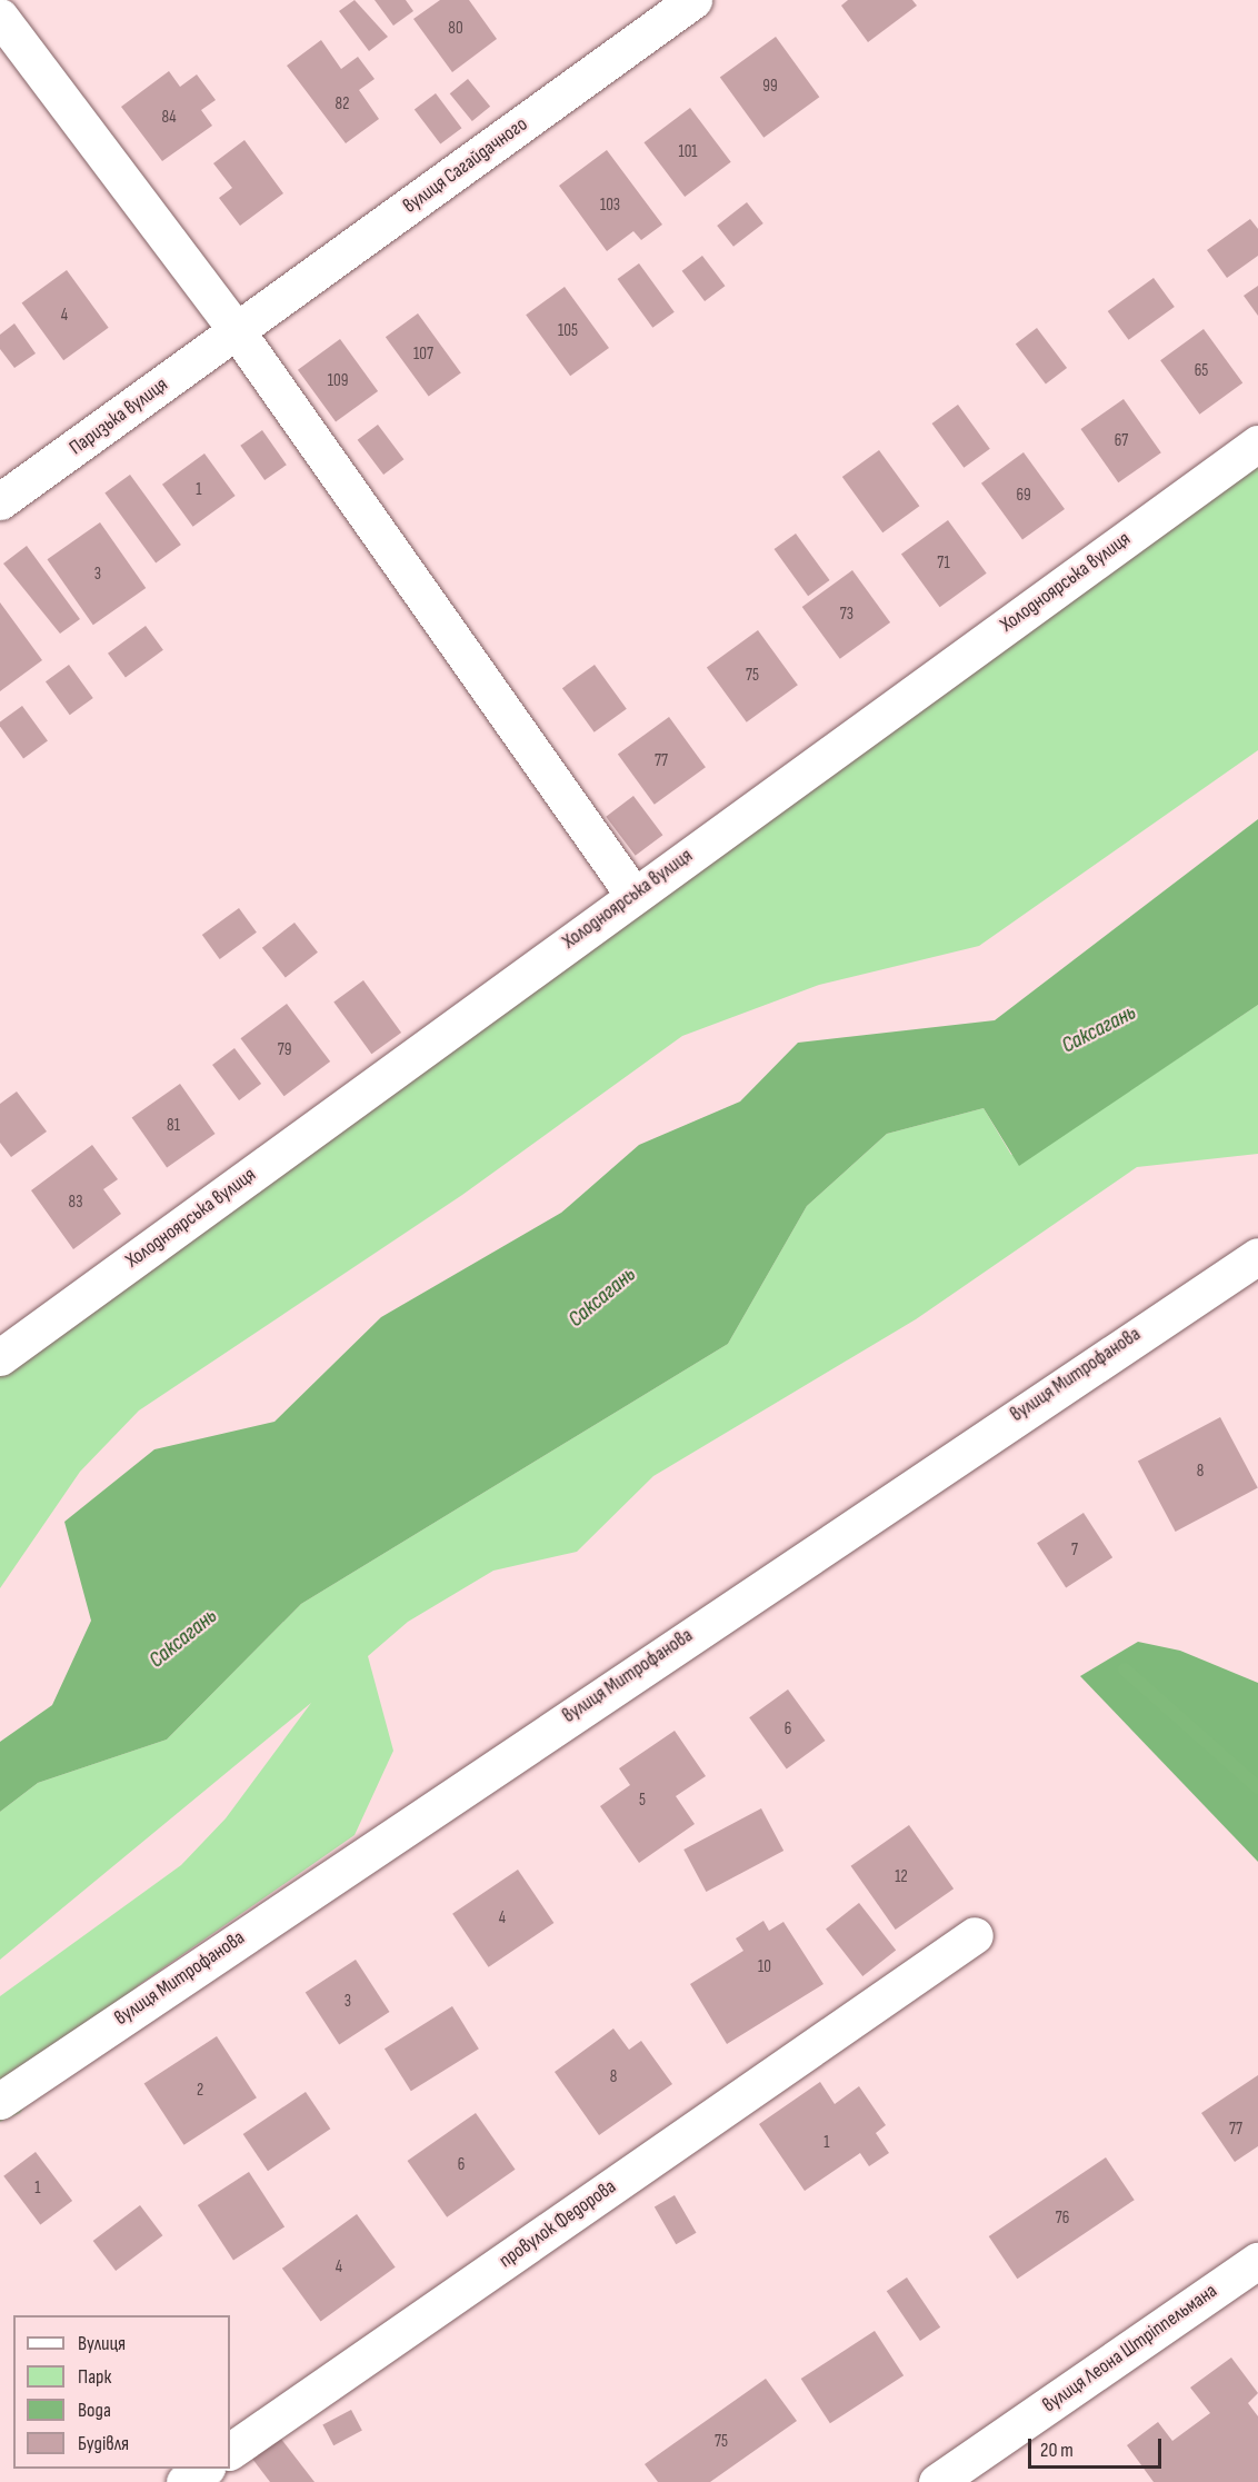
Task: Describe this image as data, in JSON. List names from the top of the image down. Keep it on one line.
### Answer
{"streets":{"street":["вулиця Сагайдачного","Паризька вулиця","Холодноярська вулиця","вулиця Митрофанова","провулок Федорова","вулиця Леона Штріппельмана"]},"crossings":[["вулиця Сагайдачного","Паризька вулиця"]],"water":["Саксагань"],"house_numbers":["80","99","82","84","101","103","4","105","107","65","109","67","1","69","71","3","73","75","77","79","81","83","8","7","6","5","12","4","10","3","8","2","77","1","6","1","76","4","75"],"legend":["Вулиця","Парк","Вода","Будівля"],"scale_bar":"20 m"}
